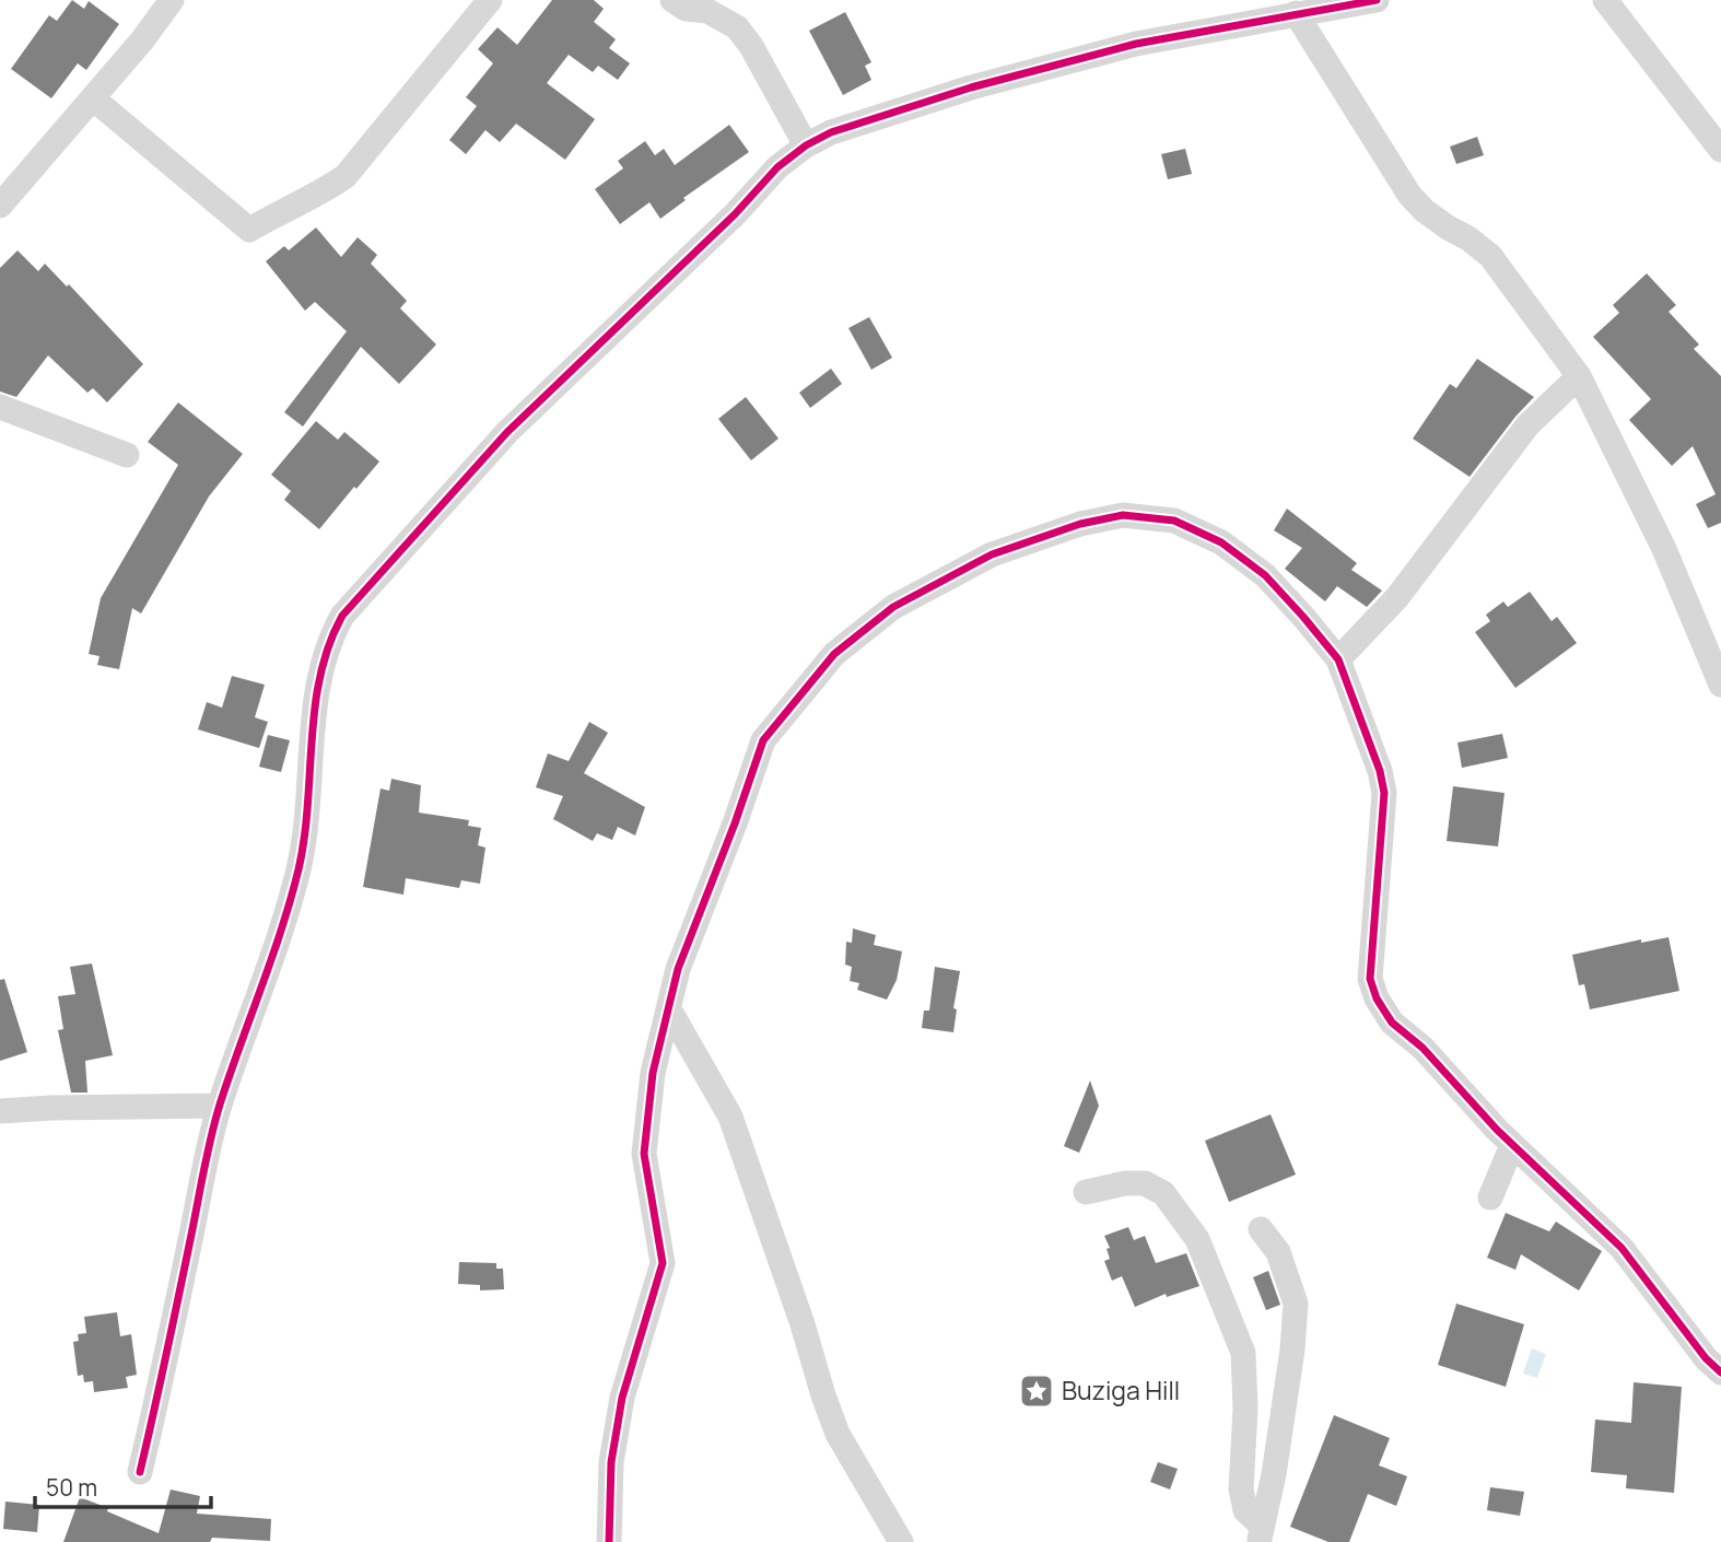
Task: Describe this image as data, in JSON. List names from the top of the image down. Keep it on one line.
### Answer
{"places":{"place":["Buziga Hill"]},"scale_bar":"50 m"}
